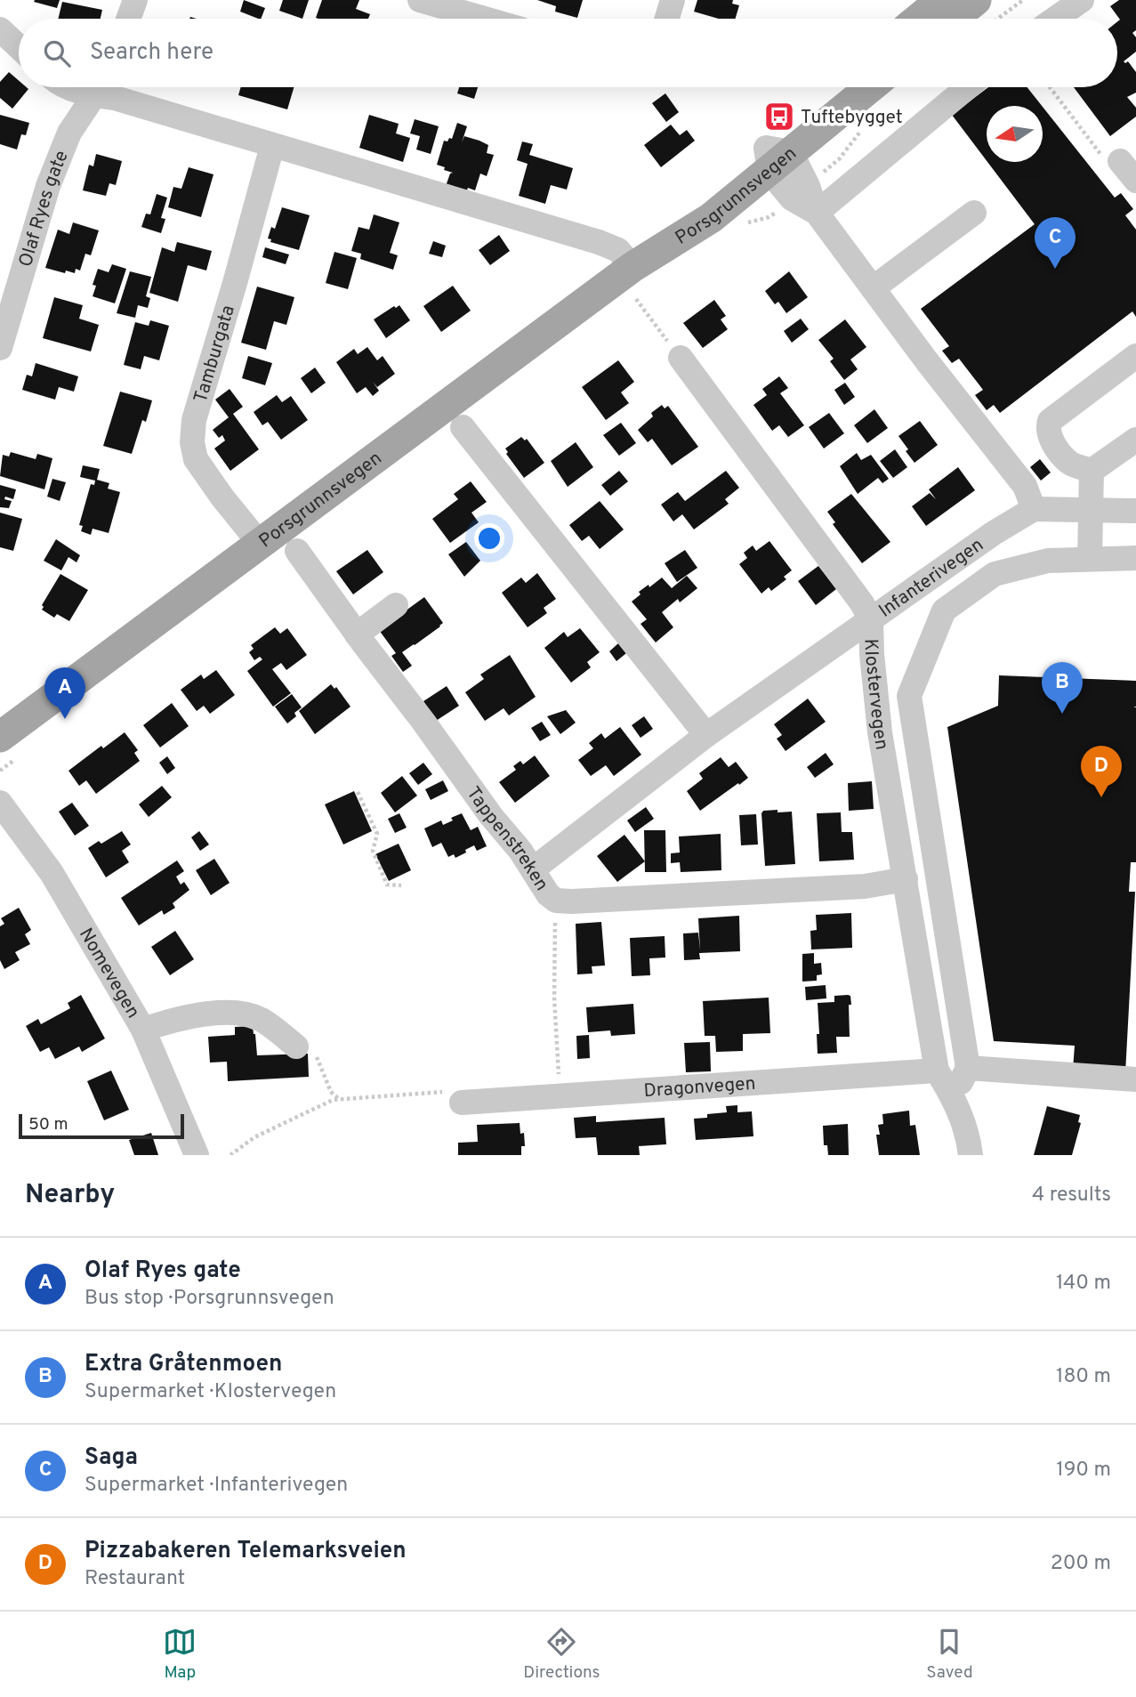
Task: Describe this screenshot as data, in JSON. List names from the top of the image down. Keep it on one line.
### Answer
{"streets":{"main road":["Porsgrunnsvegen"],"street":["Olaf Ryes gate","Tamburgata","Infanterivegen","Klostervegen","Tappenstreken","Nomevegen","Dragonvegen"]},"crossings":[["Porsgrunnsvegen","Tamburgata"],["Infanterivegen","Klostervegen"],["Infanterivegen","Tappenstreken"],["Klostervegen","Tappenstreken"],["Klostervegen","Dragonvegen"]],"places":{"bus stop":["Tuftebygget"]},"scale_bar":"50 m","north":"left","page":{"search":"Search here","pins":["C","B","A","D"],"scale":"50 m","heading":["Nearby","4 results"],"list":[{"mark":"A","name":"Olaf Ryes gate","note":"Bus stop · Porsgrunnsvegen","value":"140 m"},{"mark":"B","name":"Extra Gråtenmoen","note":"Supermarket · Klostervegen","value":"180 m"},{"mark":"C","name":"Saga","note":"Supermarket · Infanterivegen","value":"190 m"},{"mark":"D","name":"Pizzabakeren Telemarksveien","note":"Restaurant","value":"200 m"}],"nav":["Map","Directions","Saved"]}}
